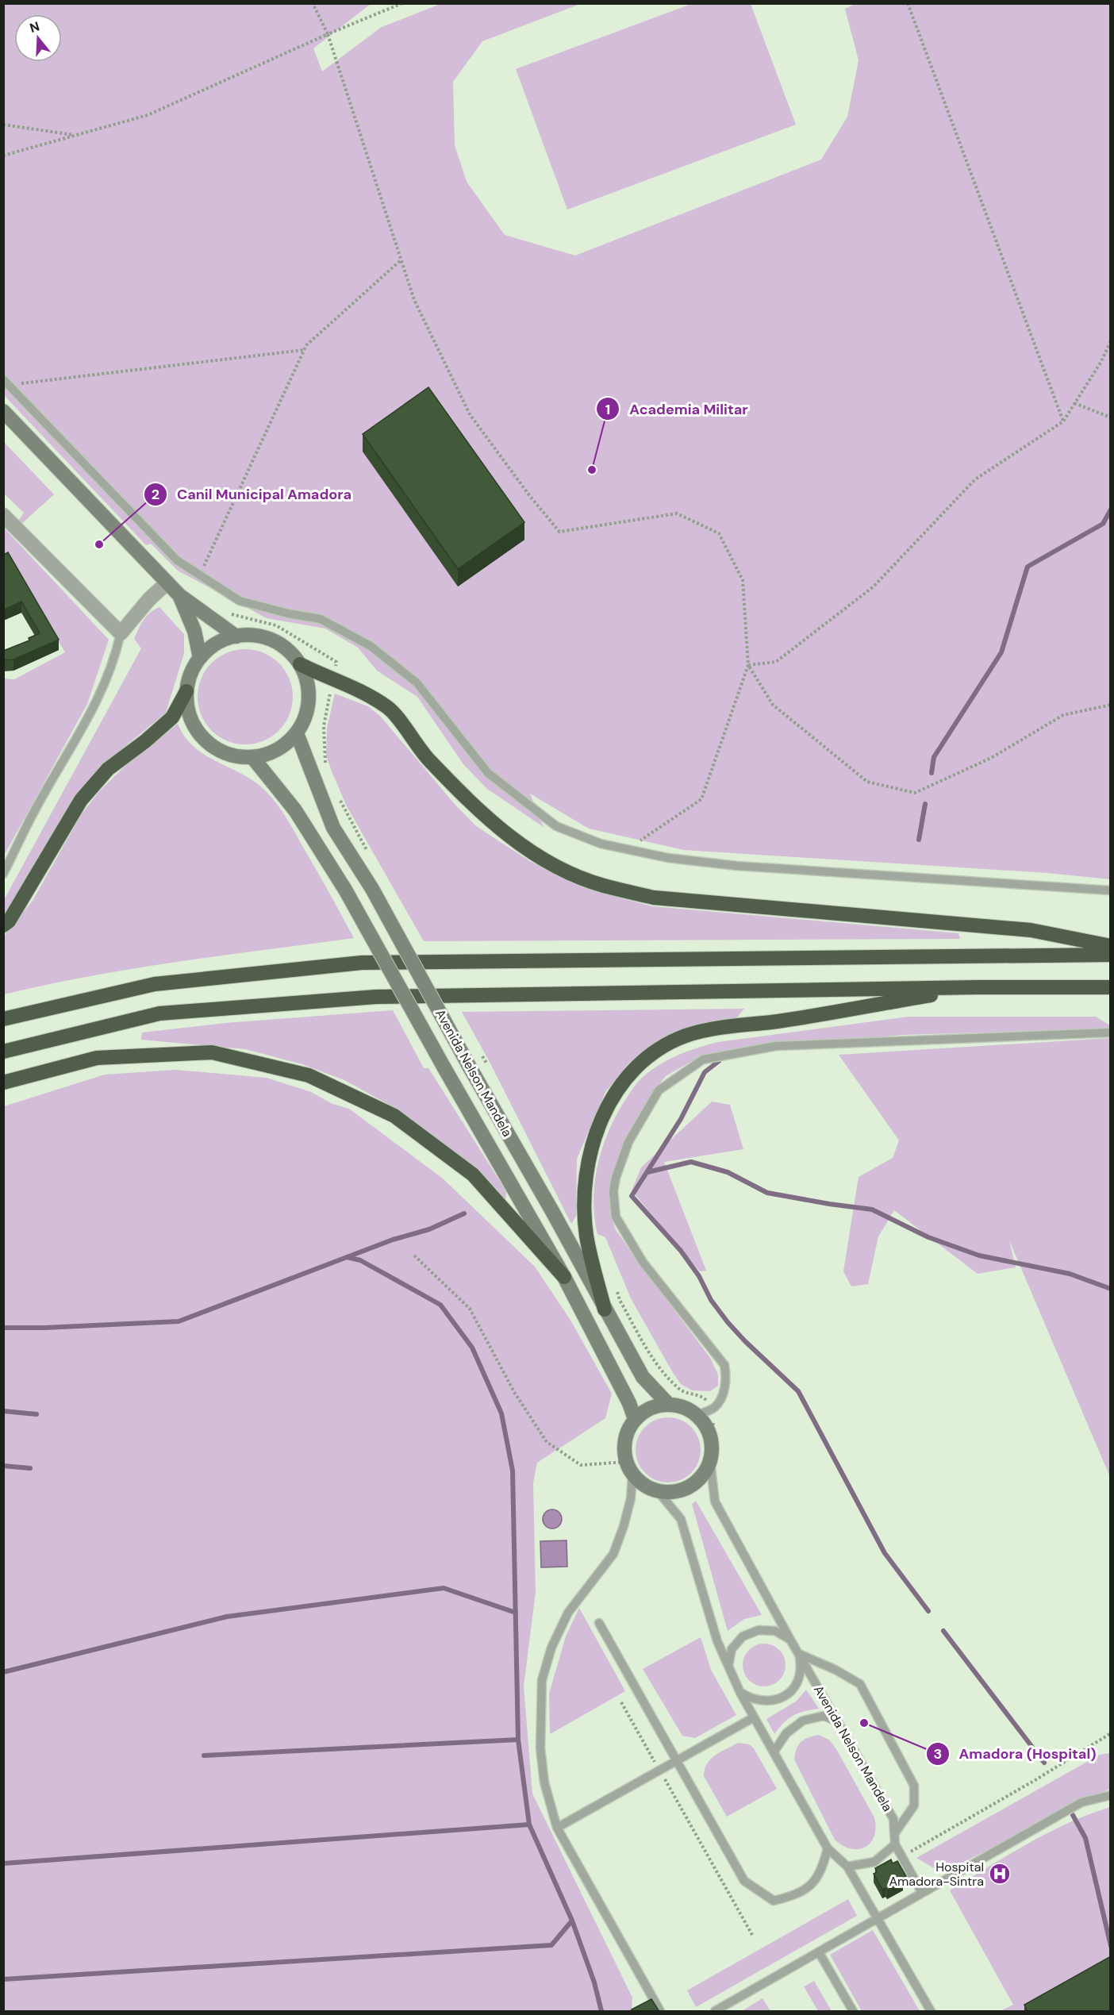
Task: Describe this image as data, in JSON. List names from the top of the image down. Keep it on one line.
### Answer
{"streets":{"main road":["Avenida Nelson Mandela"]},"places":{"other":["Academia Militar","Canil Municipal Amadora","Amadora (Hospital)"],"hospital":["Hospital Amadora-Sintra"]},"north":"top"}
